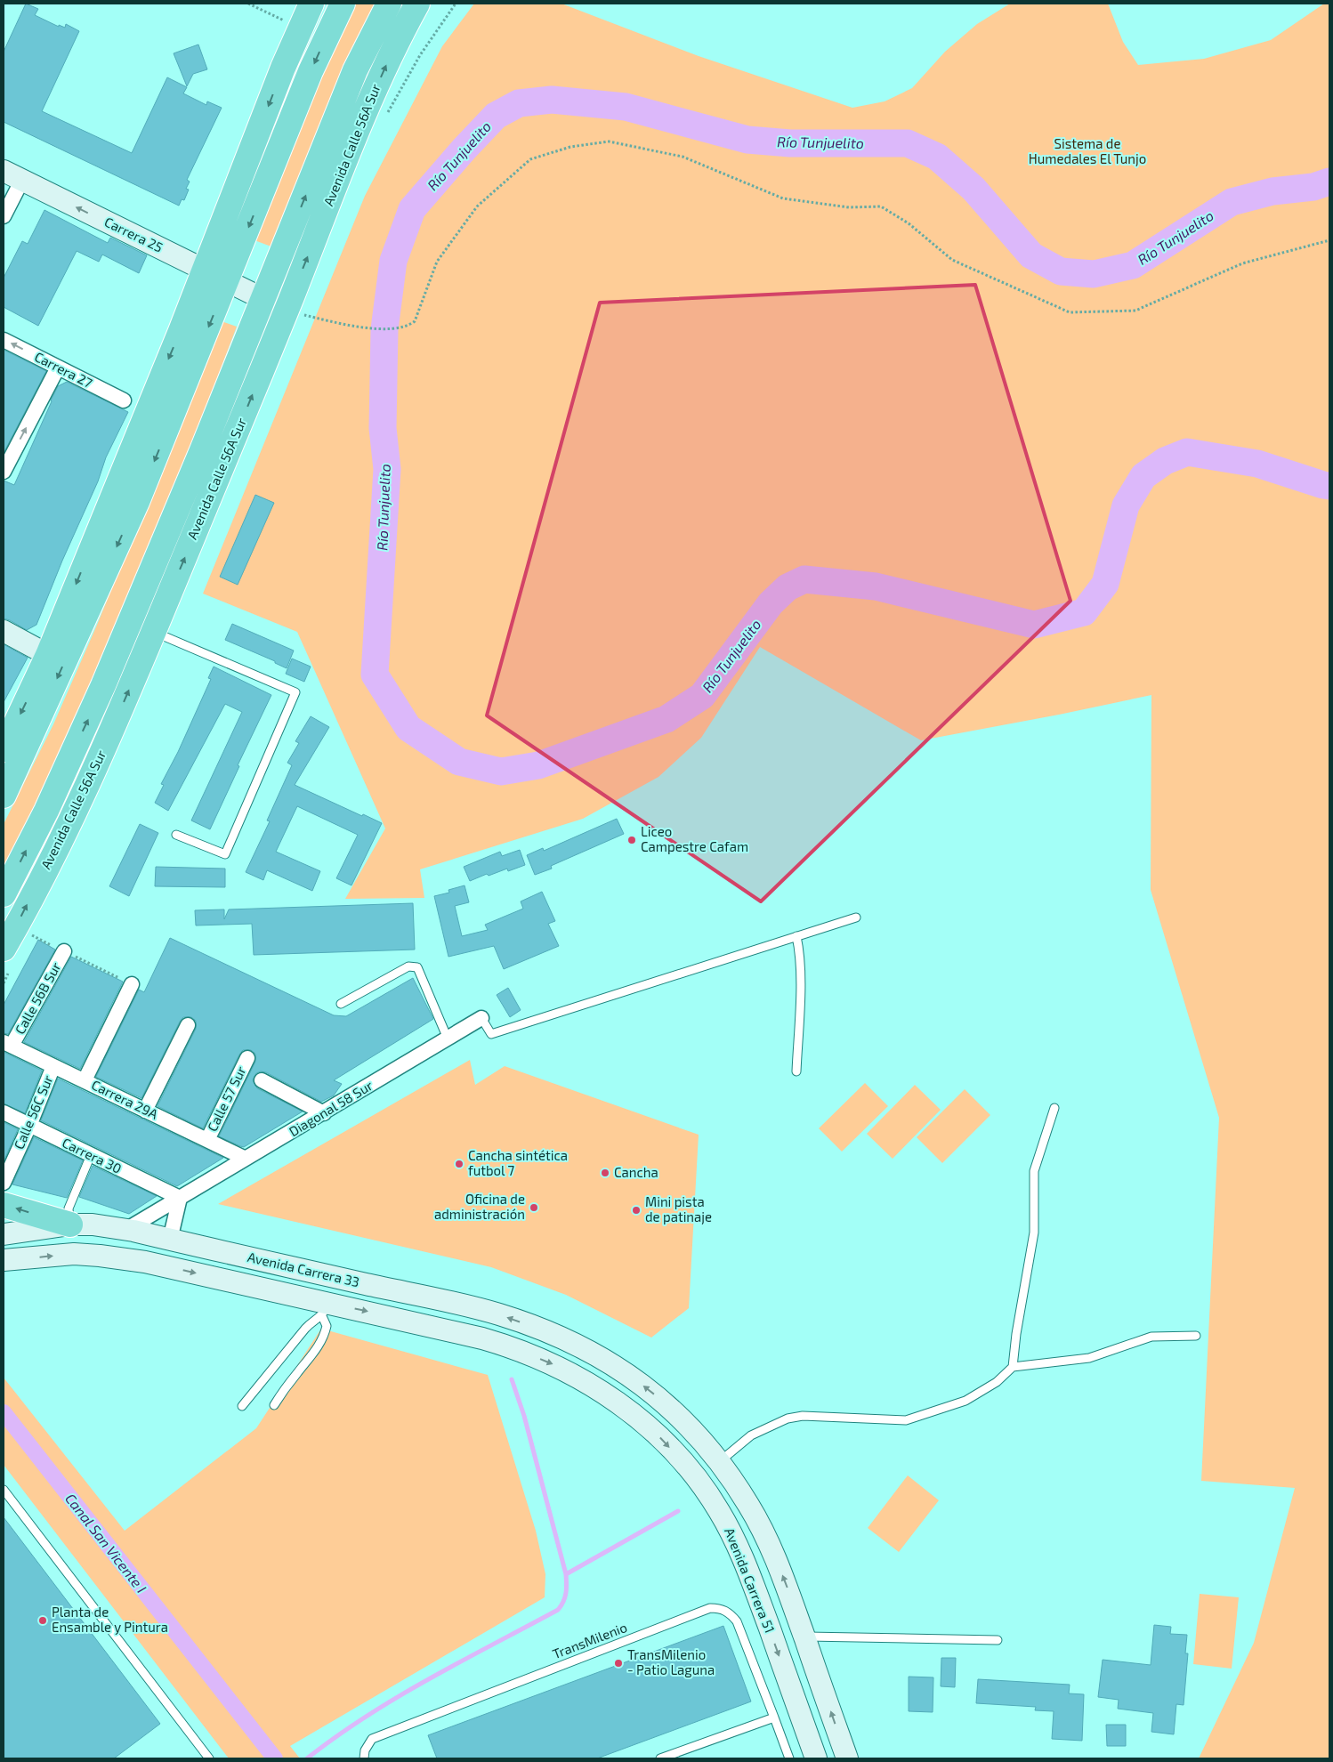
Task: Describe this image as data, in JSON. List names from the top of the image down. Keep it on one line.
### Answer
{"streets":{"highway":["Avenida Calle 56A Sur"],"main road":["Carrera 25","Avenida Carrera 33","Avenida Carrera 51"],"street":["Carrera 27","Calle 56B Sur","Calle 57 Sur","Carrera 29A","Diagonal 58 Sur","Calle 56C Sur","Carrera 30"],"lane":["TransMilenio"]},"crossings":[["Avenida Calle 56A Sur","Carrera 25"],["Calle 56B Sur","Carrera 29A"],["Calle 57 Sur","Carrera 29A"],["Carrera 29A","Diagonal 58 Sur"],["Carrera 29A","Calle 56C Sur"],["Diagonal 58 Sur","Carrera 30"],["Diagonal 58 Sur","Avenida Carrera 33"],["Calle 56C Sur","Carrera 30"],["Avenida Carrera 33","Avenida Carrera 51"]],"one_way":["Carrera 25","Carrera 27"],"water":["Río Tunjuelito","Canal San Vicente I"],"parks":["Sistema de Humedales El Tunjo"],"places":["Liceo Campestre Cafam","Cancha sintética futbol 7","Cancha","Oficina de administración","Mini pista de patinaje","Planta de Ensamble y Pintura","TransMilenio - Patio Laguna"]}
